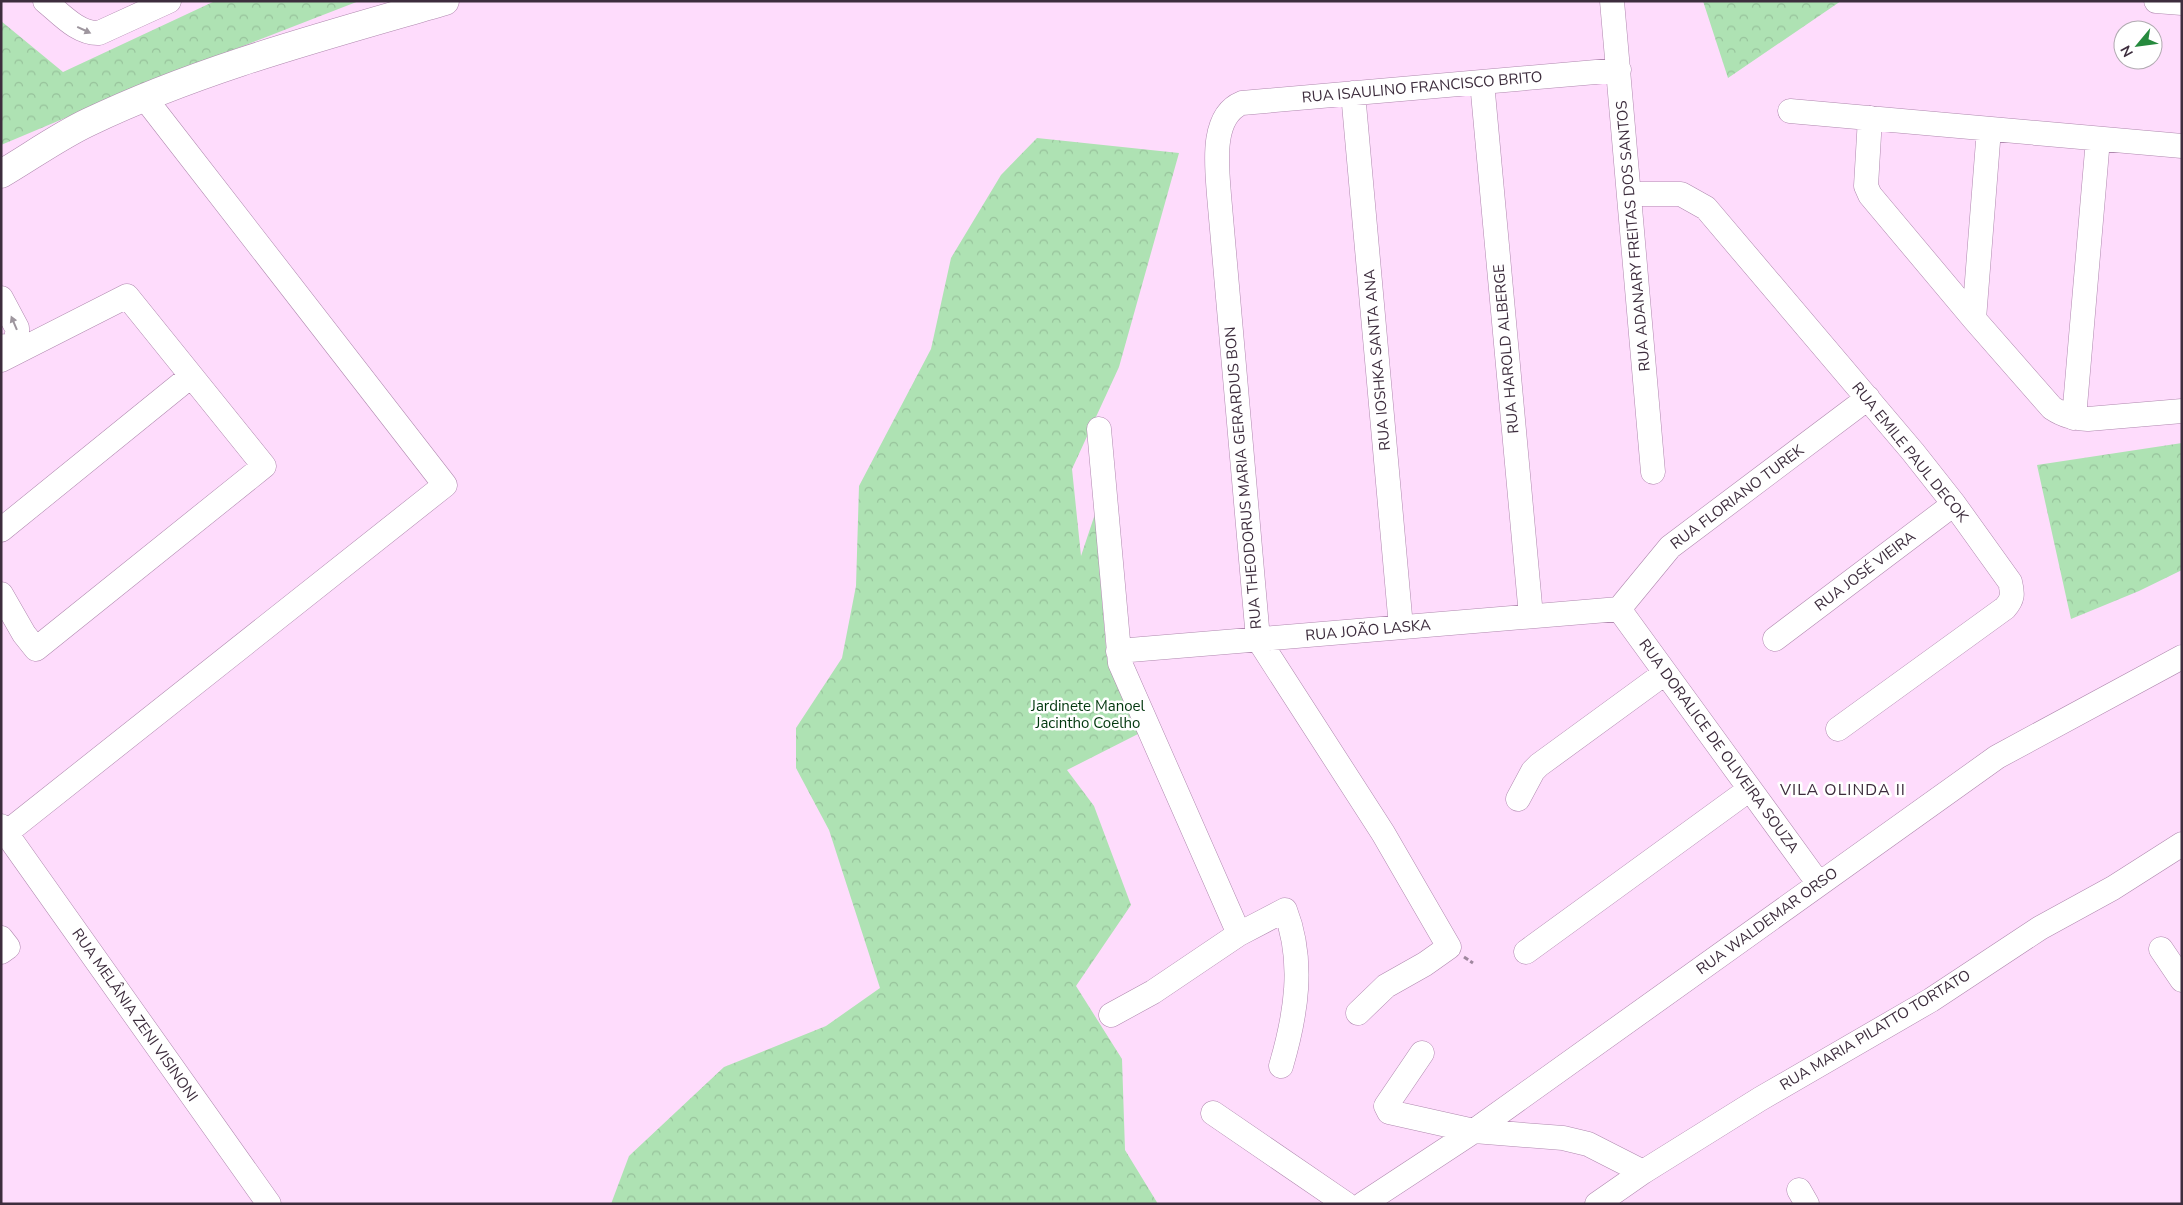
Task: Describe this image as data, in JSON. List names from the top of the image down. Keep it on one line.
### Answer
{"streets":{"street":["RUA ISAULINO FRANCISCO BRITO","RUA ADANARY FREITAS DOS SANTOS","RUA HAROLD ALBERGE","RUA IOSHKA SANTA ANA","RUA EMILE PAUL DECOK","RUA THEODORUS MARIA GERARDUS BON","RUA FLORIANO TUREK","RUA JOSÉ VIEIRA","RUA JOÃO LASKA","RUA DORALICE DE OLIVEIRA SOUZA","RUA WALDEMAR ORSO","RUA MELÂNIA ZENI VISINONI","RUA MARIA PILATTO TORTATO"]},"crossings":[["RUA ISAULINO FRANCISCO BRITO","RUA ADANARY FREITAS DOS SANTOS"],["RUA ISAULINO FRANCISCO BRITO","RUA HAROLD ALBERGE"],["RUA ISAULINO FRANCISCO BRITO","RUA IOSHKA SANTA ANA"],["RUA ISAULINO FRANCISCO BRITO","RUA THEODORUS MARIA GERARDUS BON"],["RUA ADANARY FREITAS DOS SANTOS","RUA EMILE PAUL DECOK"],["RUA HAROLD ALBERGE","RUA JOÃO LASKA"],["RUA IOSHKA SANTA ANA","RUA JOÃO LASKA"],["RUA EMILE PAUL DECOK","RUA FLORIANO TUREK"],["RUA EMILE PAUL DECOK","RUA JOSÉ VIEIRA"],["RUA THEODORUS MARIA GERARDUS BON","RUA JOÃO LASKA"],["RUA FLORIANO TUREK","RUA JOÃO LASKA"],["RUA FLORIANO TUREK","RUA DORALICE DE OLIVEIRA SOUZA"],["RUA JOÃO LASKA","RUA DORALICE DE OLIVEIRA SOUZA"],["RUA DORALICE DE OLIVEIRA SOUZA","RUA WALDEMAR ORSO"]],"districts":["VILA OLINDA II"],"parks":["Jardinete Manoel Jacintho Coelho"],"north":"bottom left"}
